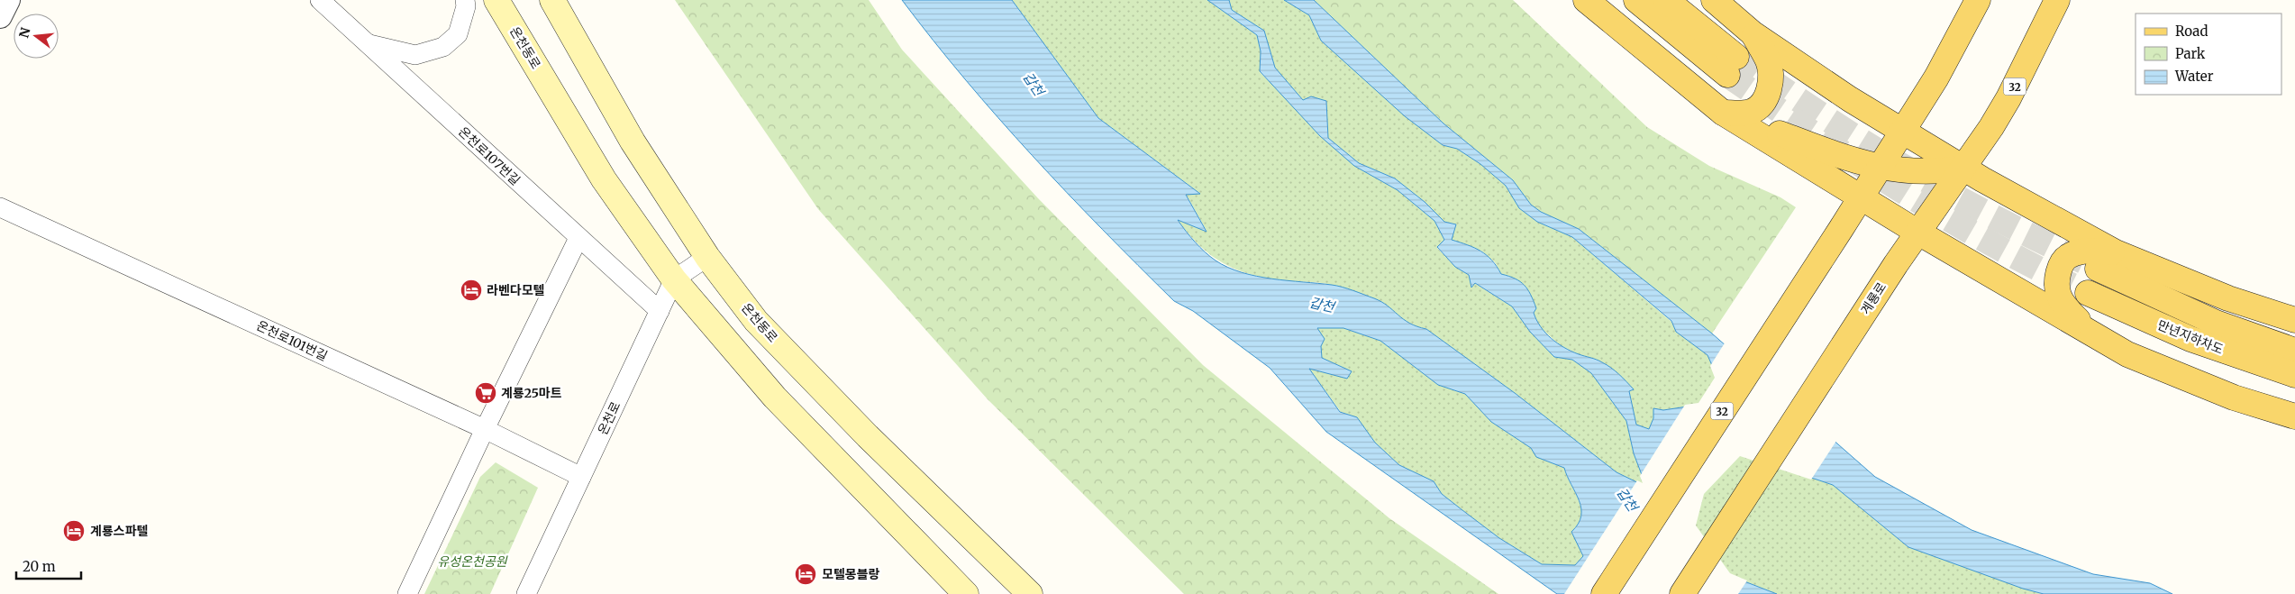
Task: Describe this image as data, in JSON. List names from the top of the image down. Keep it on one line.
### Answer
{"streets":{"main road":["온천동로","32","계룡로","만년지하차도"],"street":["온천로107번길","온천로101번길","온천로"]},"crossings":[["온천동로","온천로"],["온천로107번길","온천로"],["온천로101번길","온천로"]],"water":["갑천"],"parks":["유성온천공원"],"places":{"hotel":["라벤다모텔","계룡스파텔","모텔몽블랑"],"supermarket":["계룡25마트"]},"legend":["Road","Park","Water"],"scale_bar":"20 m","north":"left"}
